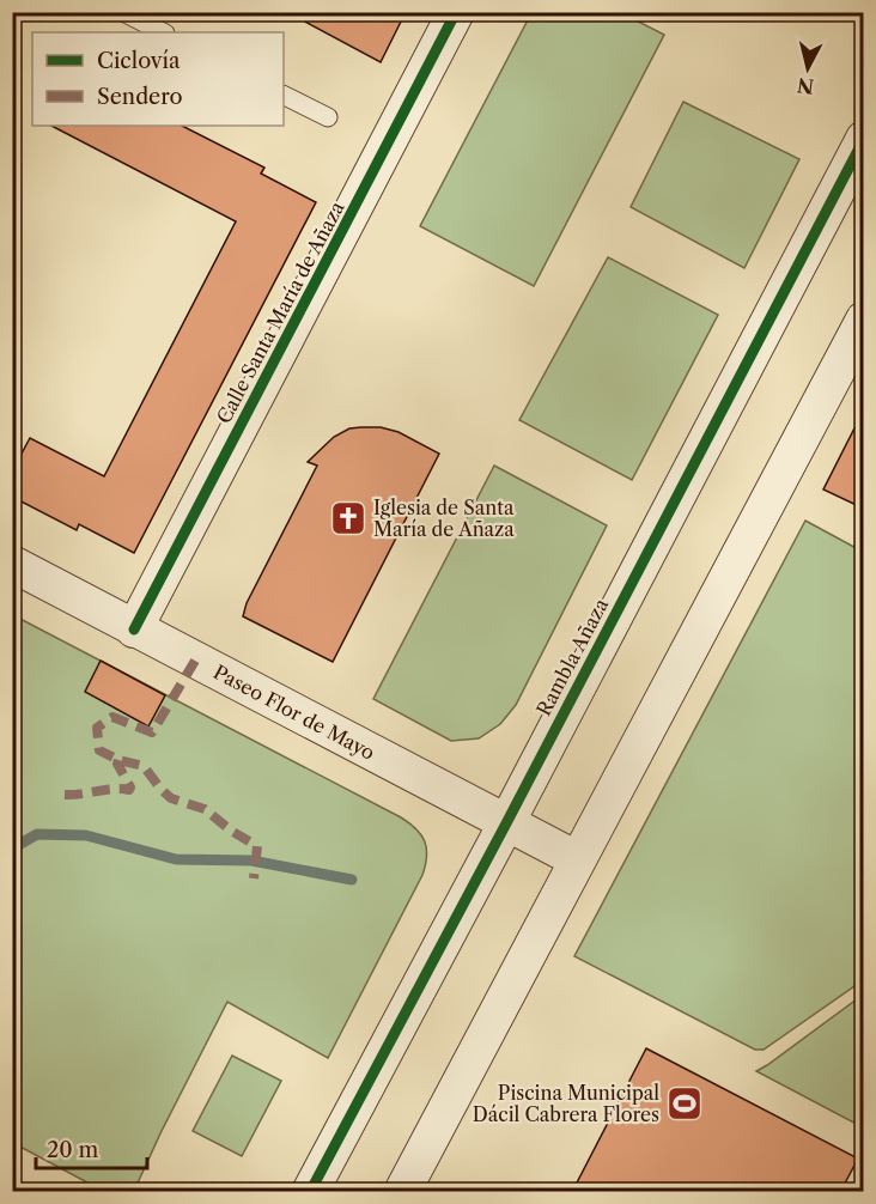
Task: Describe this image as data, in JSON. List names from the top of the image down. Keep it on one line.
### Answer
{"streets":{"street":["Calle Santa María de Añaza","Rambla Añaza","Paseo Flor de Mayo"]},"crossings":[["Calle Santa María de Añaza","Paseo Flor de Mayo"],["Rambla Añaza","Paseo Flor de Mayo"]],"places":{"church":["Iglesia de Santa María de Añaza"],"sports":["Piscina Municipal Dácil Cabrera Flores"]},"legend":["Ciclovía","Sendero"],"scale_bar":"20 m","north":"bottom"}
